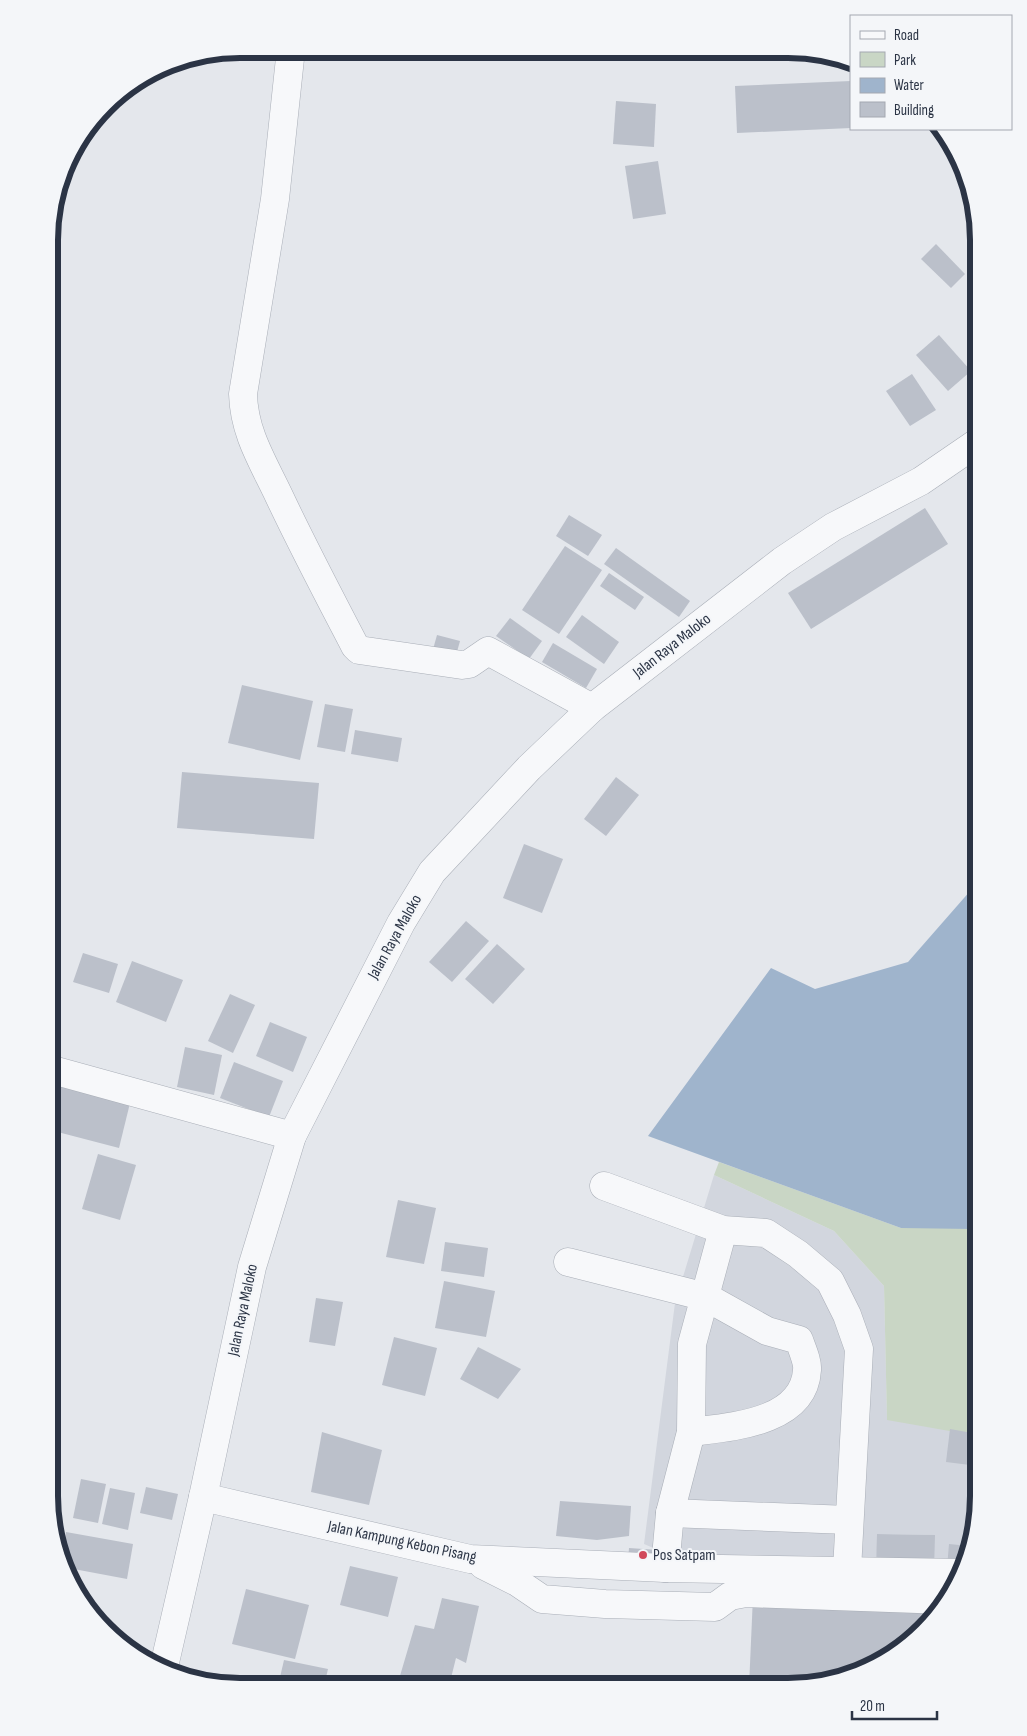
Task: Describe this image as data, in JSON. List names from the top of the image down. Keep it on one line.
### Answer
{"streets":{"street":["Jalan Raya Maloko","Jalan Kampung Kebon Pisang"]},"crossings":[["Jalan Raya Maloko","Jalan Kampung Kebon Pisang"]],"places":["Pos Satpam"],"legend":["Road","Park","Water","Building"],"scale_bar":"20 m"}
